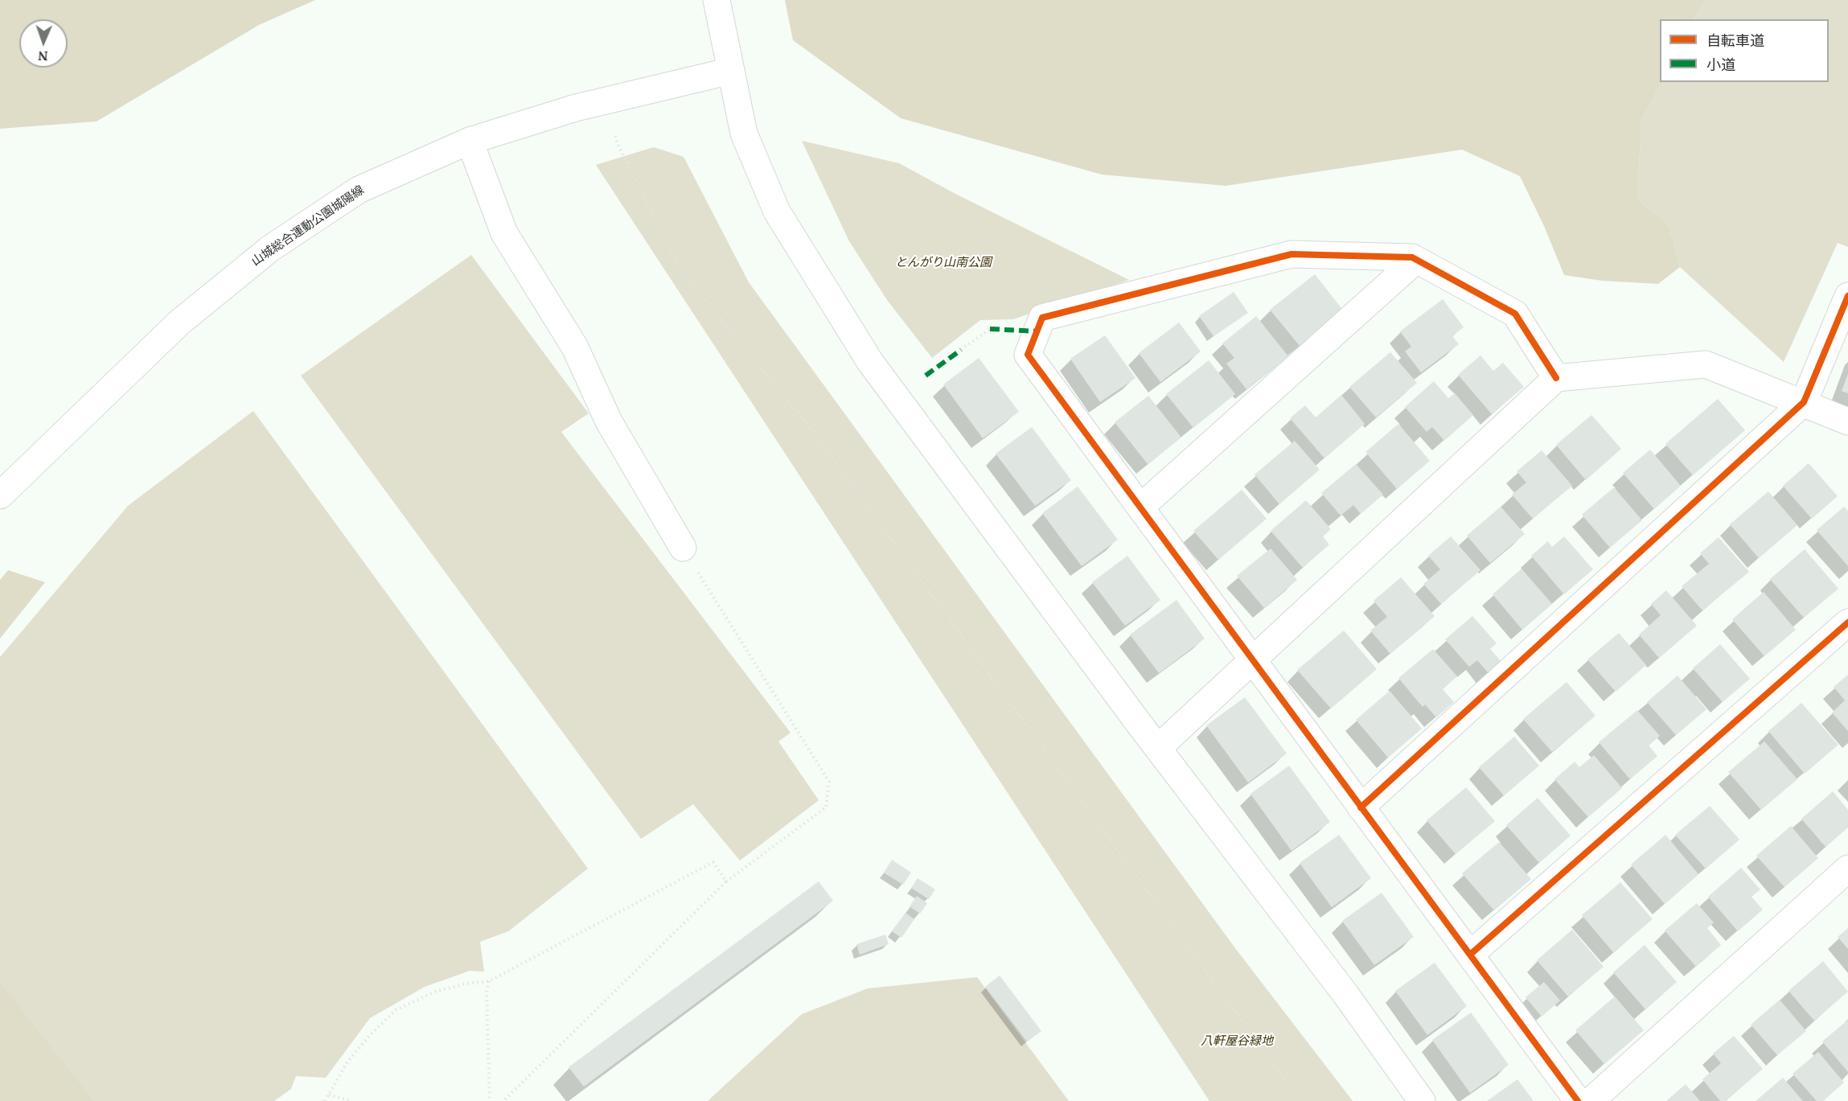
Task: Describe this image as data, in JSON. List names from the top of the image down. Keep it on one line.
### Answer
{"streets":{"street":["山城総合運動公園城陽線"]},"parks":["とんがり山南公園","八軒屋谷緑地"],"legend":["自転車道","小道"],"north":"bottom"}
